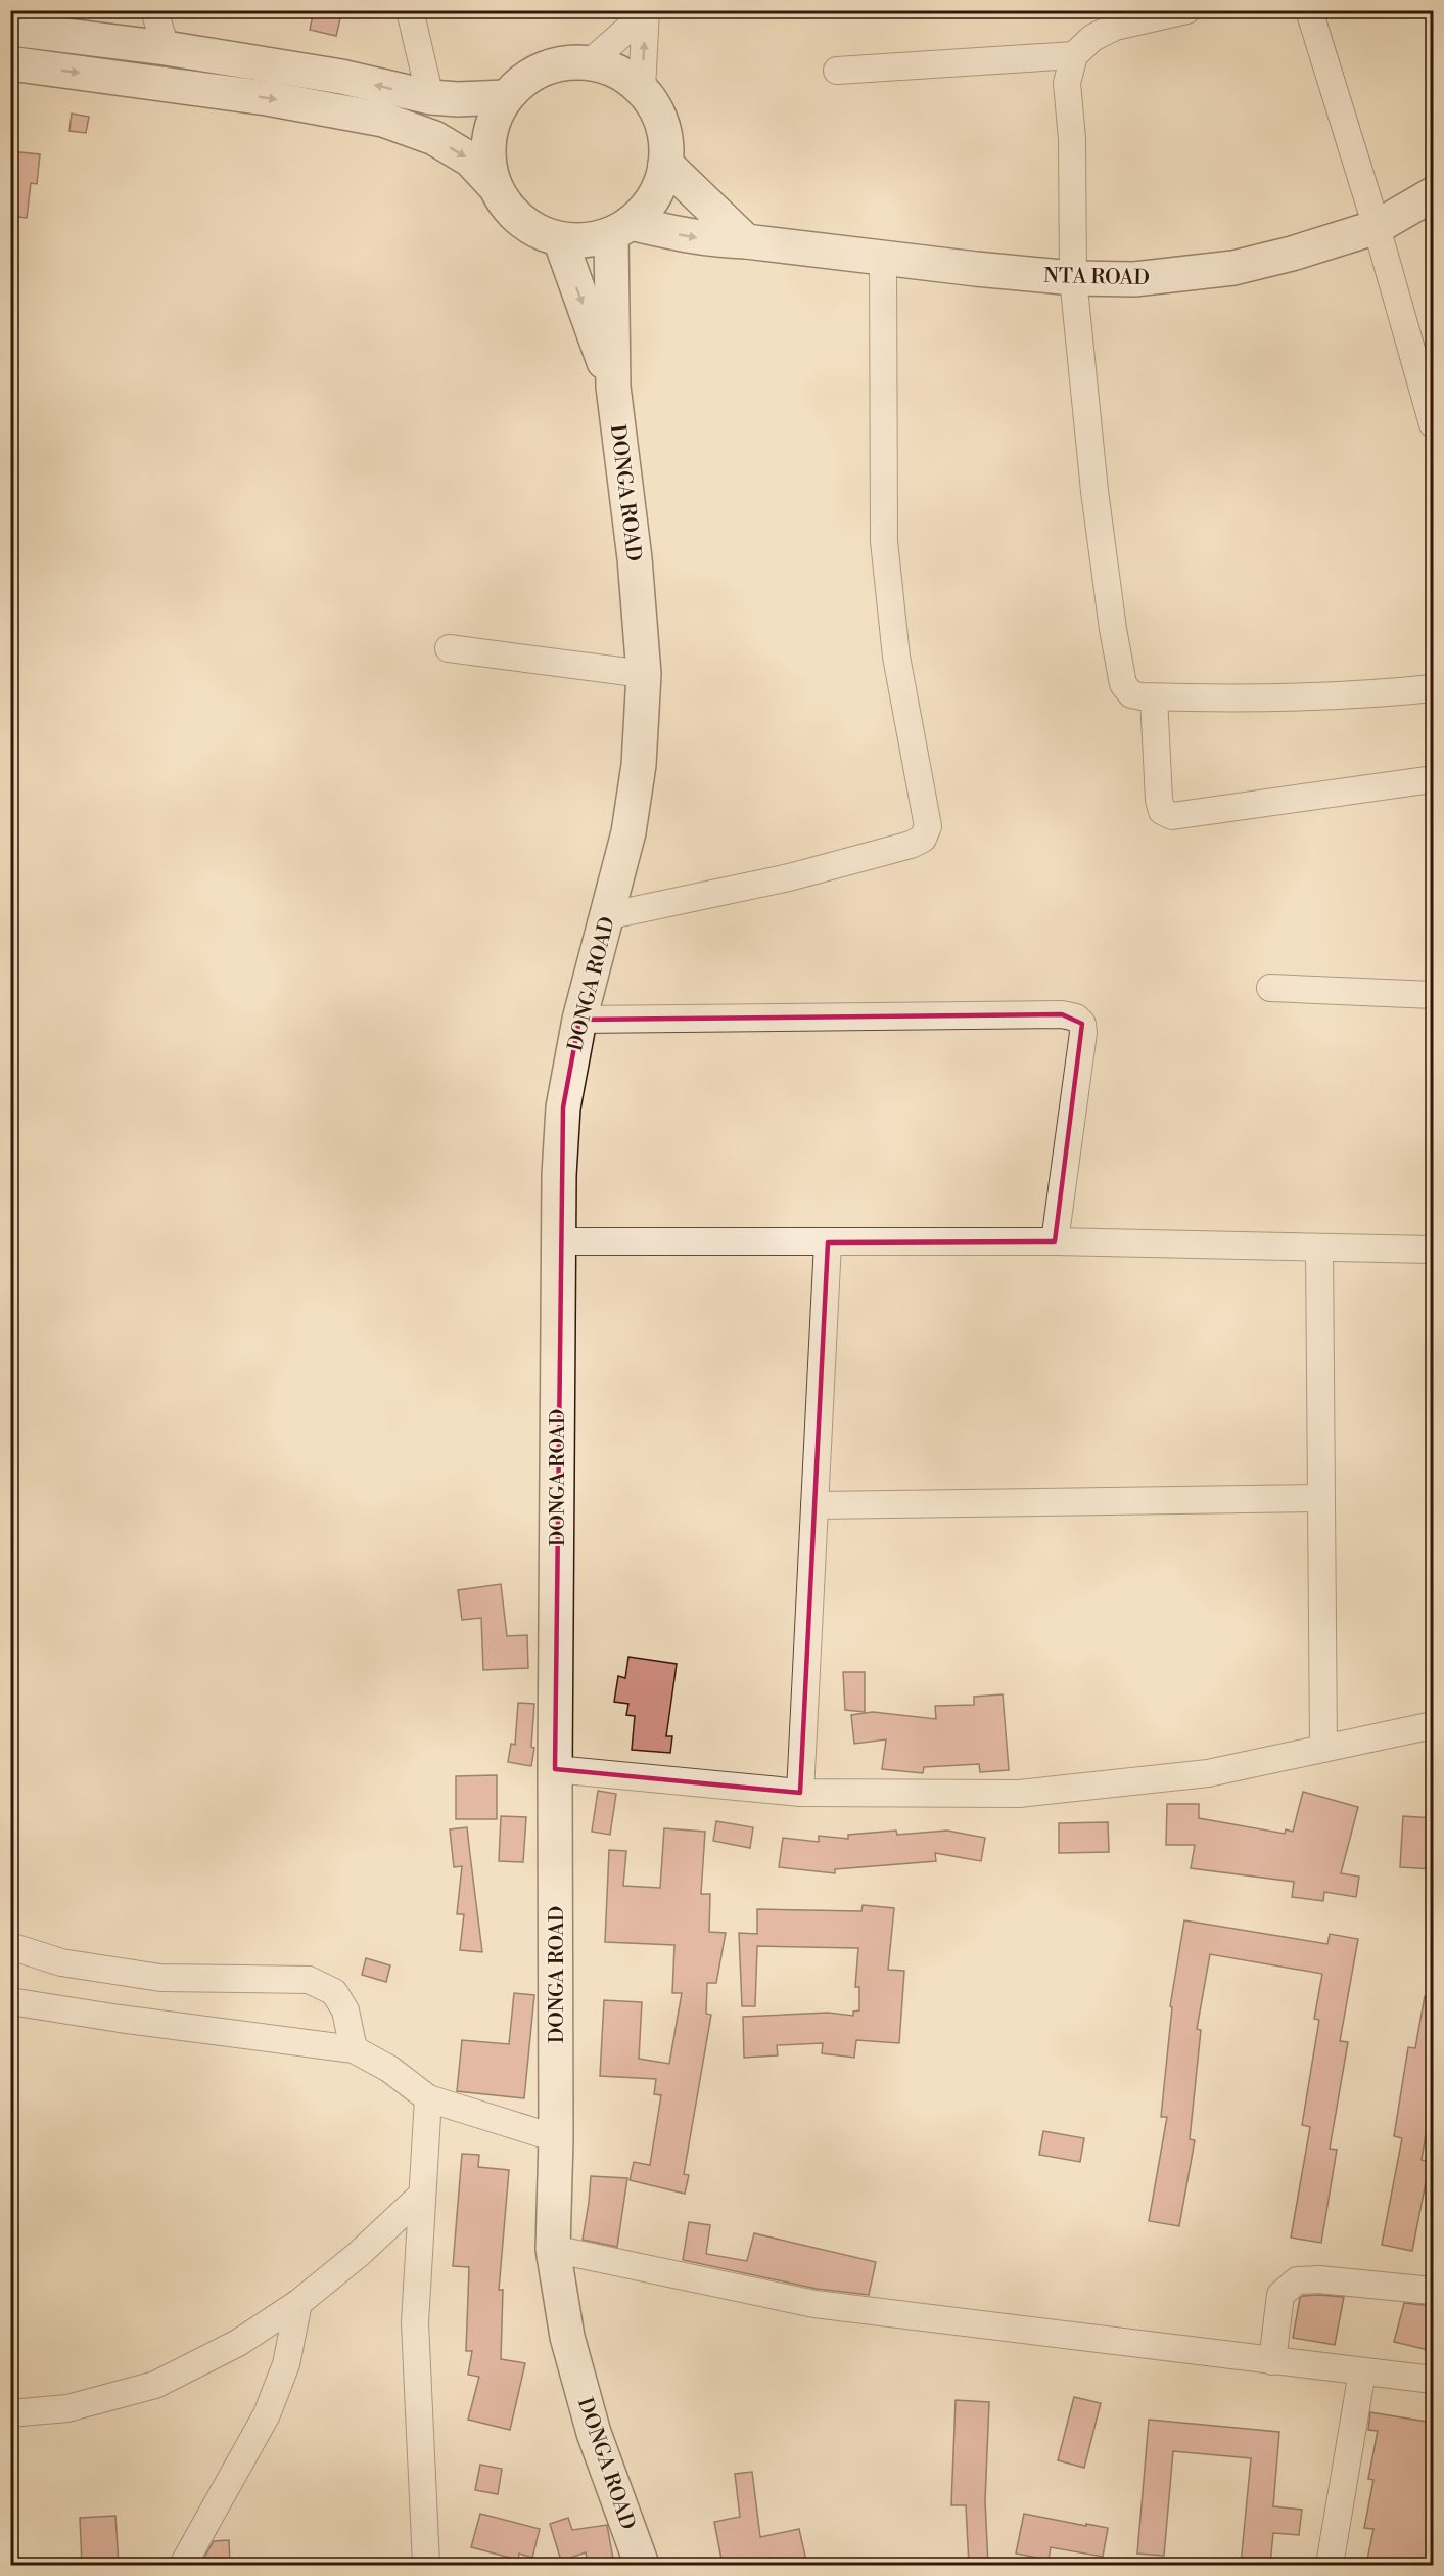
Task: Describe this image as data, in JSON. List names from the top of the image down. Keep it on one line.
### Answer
{"streets":{"street":["NTA ROAD","DONGA ROAD"]}}
